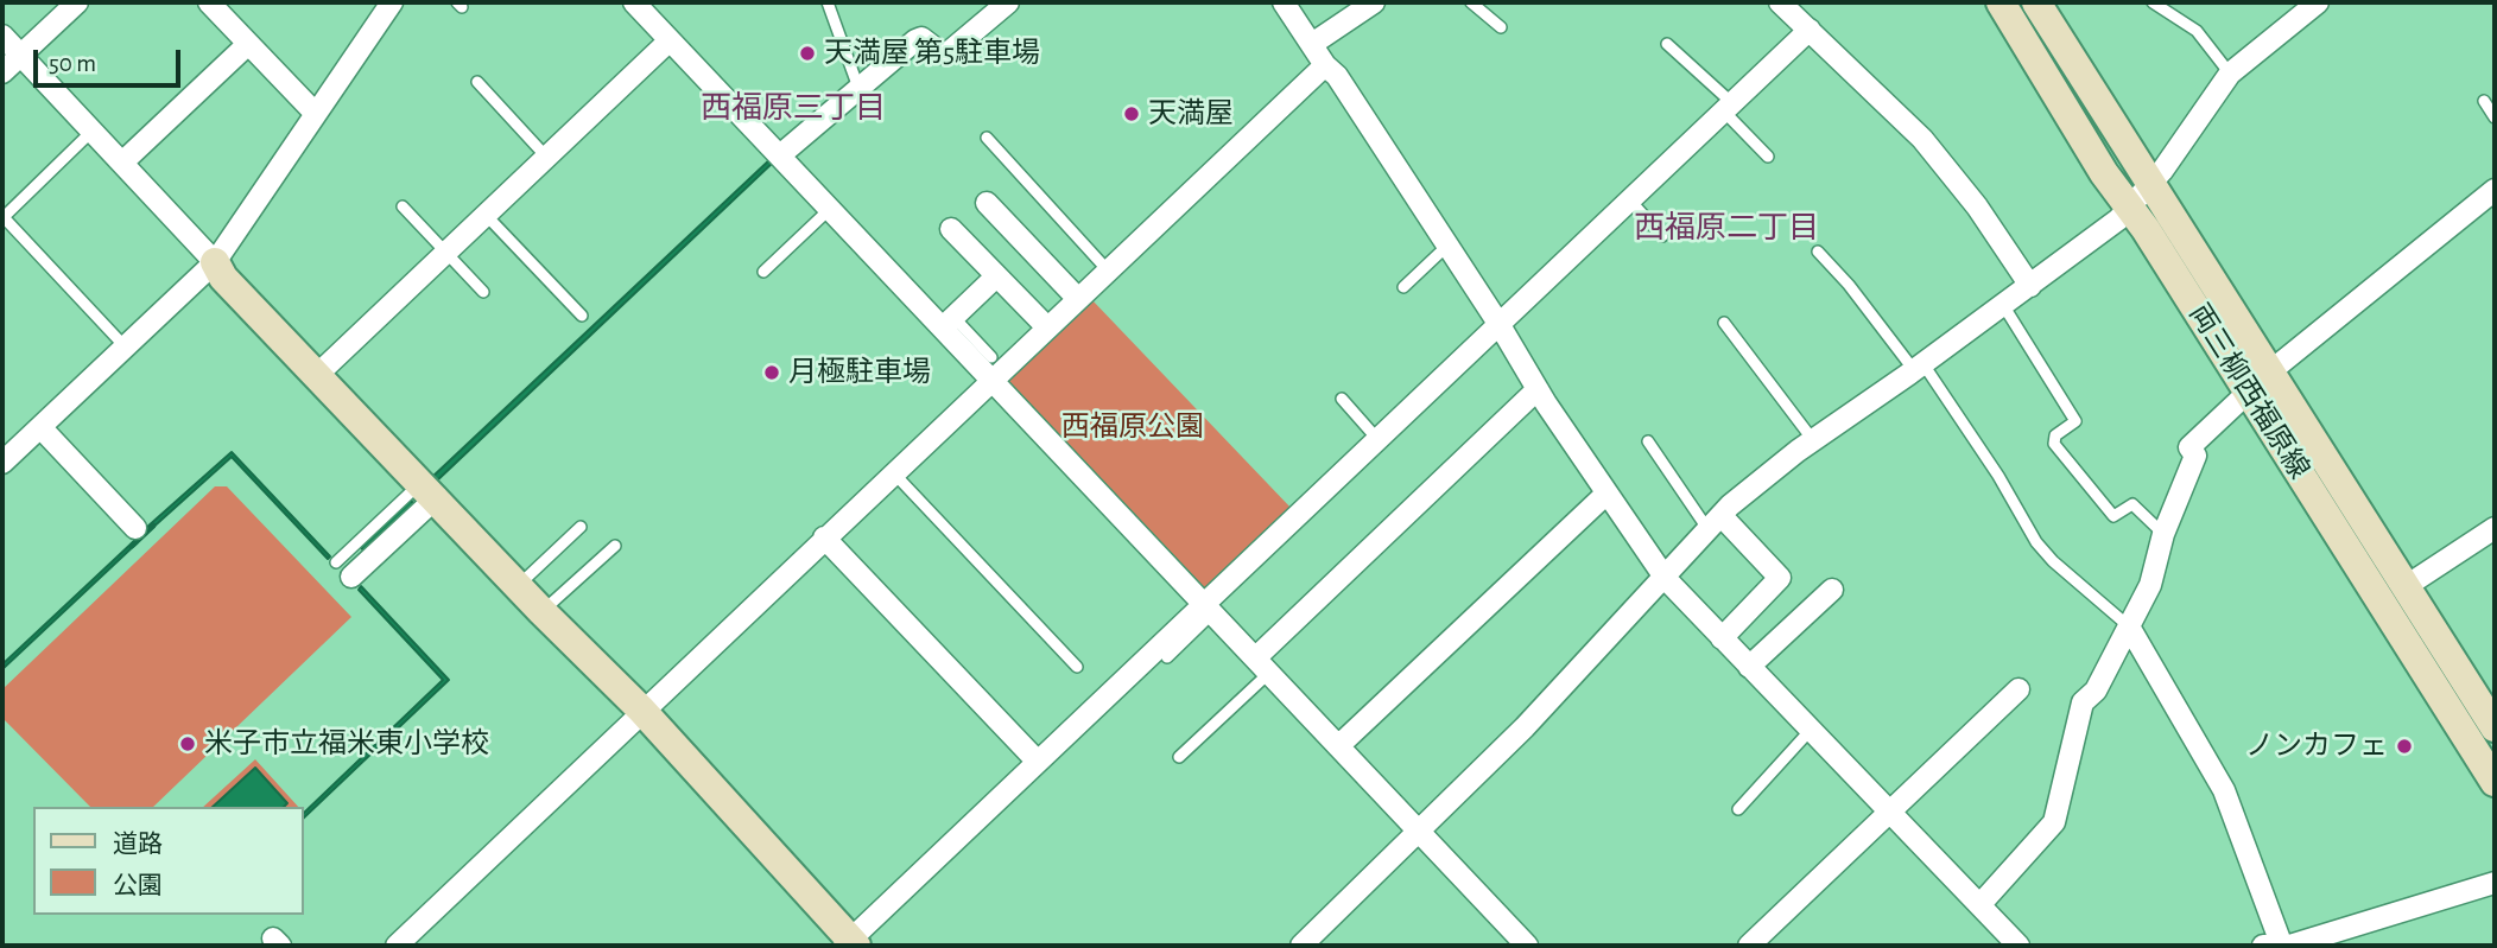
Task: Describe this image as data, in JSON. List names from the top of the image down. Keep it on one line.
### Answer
{"streets":{"main road":["両三柳西福原線"]},"districts":["西福原三丁目","西福原二丁目"],"parks":["西福原公園"],"places":["天満屋 第5駐車場","天満屋","月極駐車場","米子市立福米東小学校","ノンカフェ"],"legend":["道路","公園"],"scale_bar":"50 m"}
